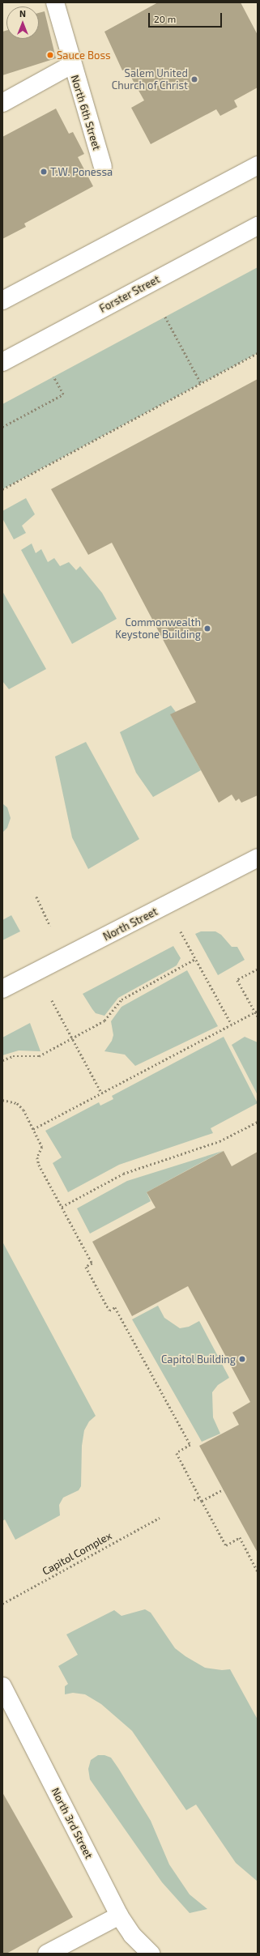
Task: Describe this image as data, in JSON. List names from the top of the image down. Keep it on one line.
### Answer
{"streets":{"main road":["North 6th Street","Forster Street","North Street","North 3rd Street"],"path":["Capitol Complex"]},"places":["Sauce Boss","Salem United Church of Christ","T.W. Ponessa","Commonwealth Keystone Building","Capitol Building"],"scale_bar":"20 m","north":"top"}
